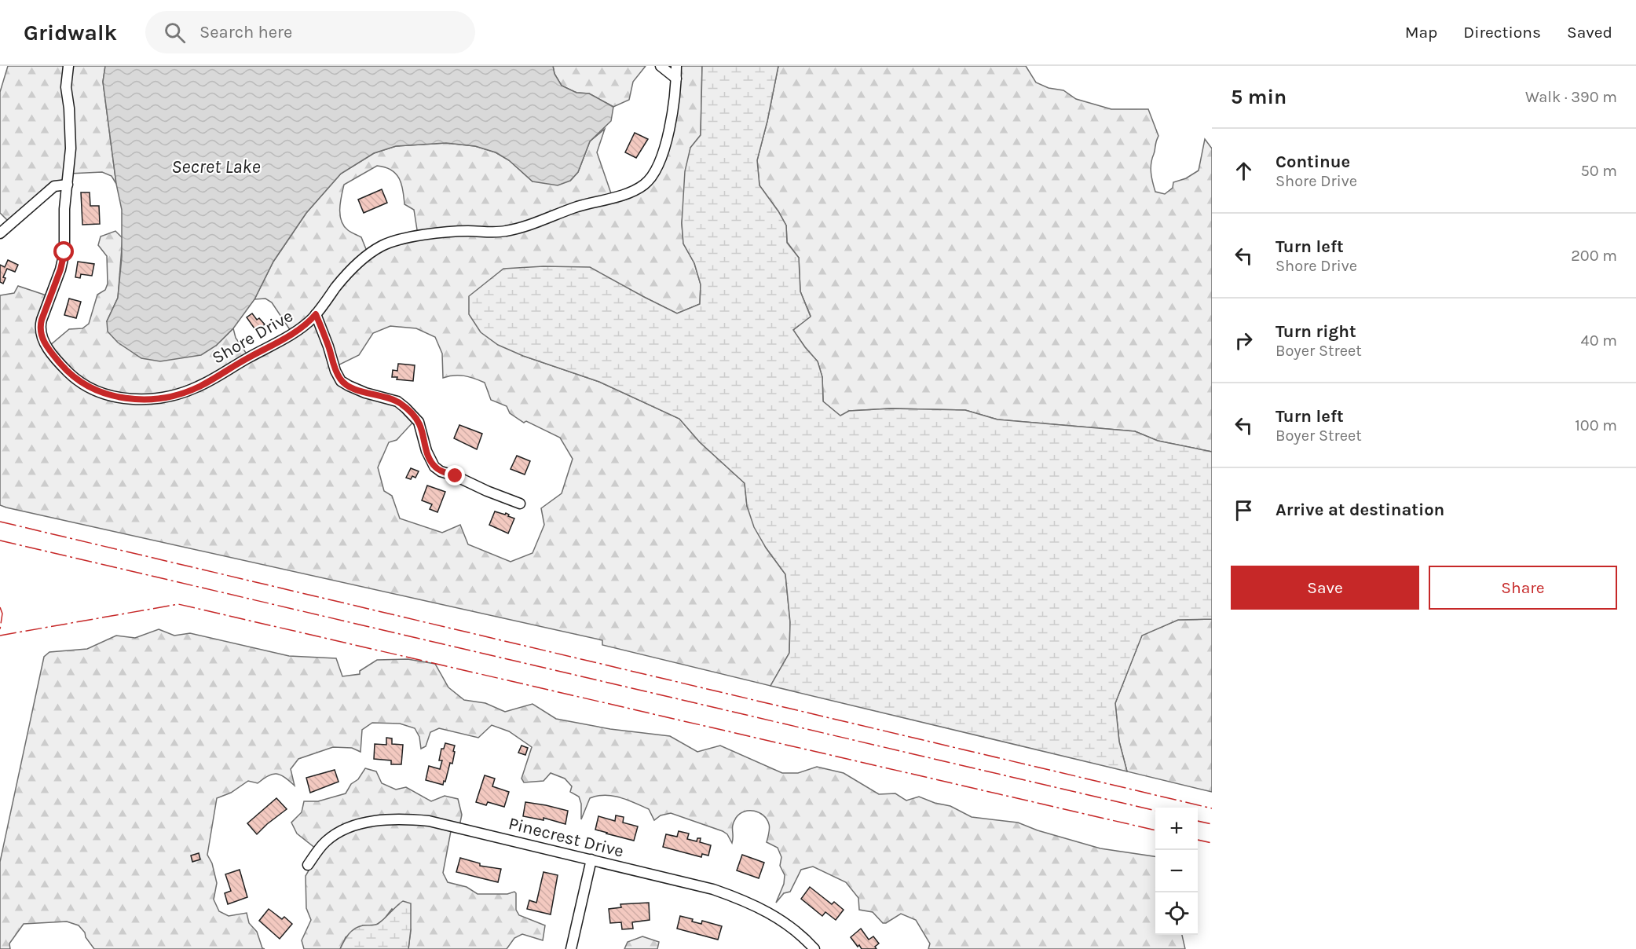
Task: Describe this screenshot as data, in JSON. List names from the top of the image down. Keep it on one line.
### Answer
{"streets":{"street":["Shore Drive","Pinecrest Drive"]},"water":["Secret Lake"],"page":{"header":"Gridwalk","search":"Search here","nav":["Map","Directions","Saved"],"heading":["5 min","Walk · 390 m"],"list":[["Continue","Shore Drive","50 m"],["Turn left","Shore Drive","200 m"],["Turn right","Boyer Street","40 m"],["Turn left","Boyer Street","100 m"],"Arrive at destination"],"buttons":["Save","Share"],"map_buttons":["+","−"]}}
